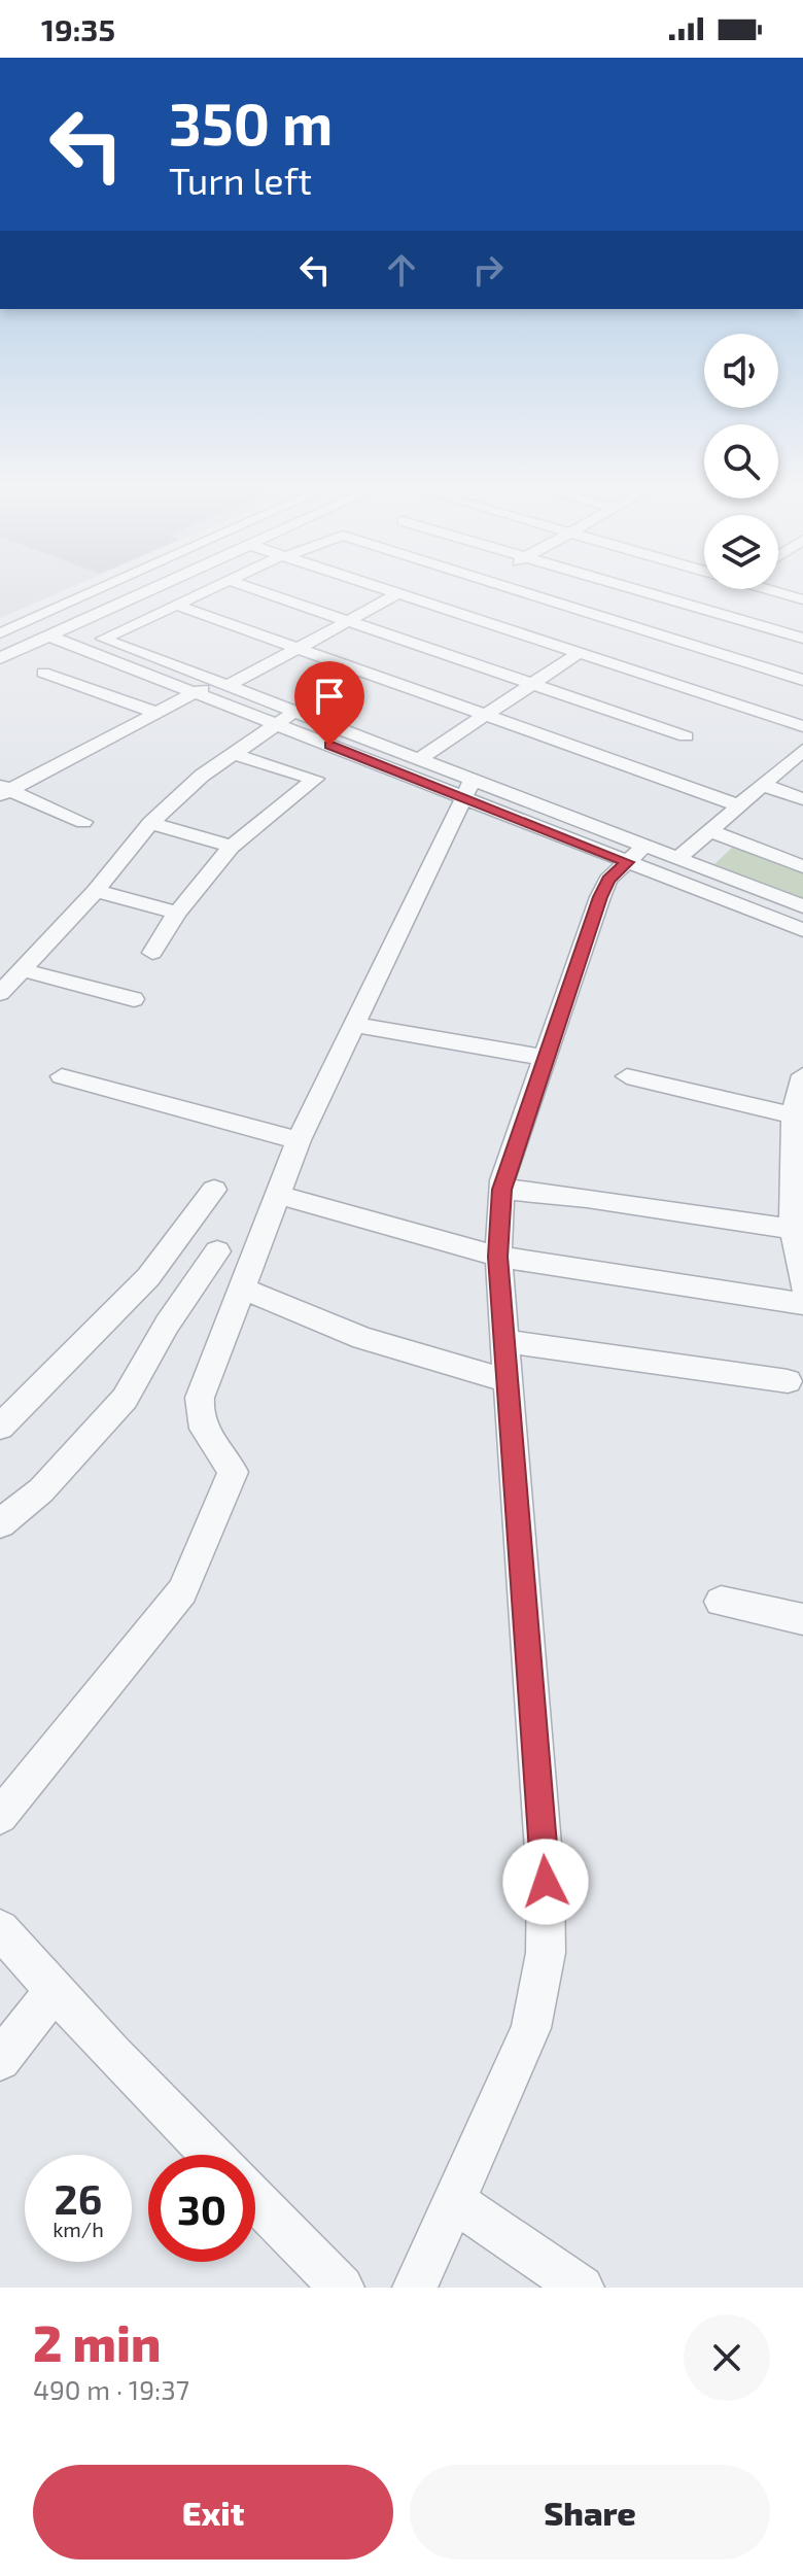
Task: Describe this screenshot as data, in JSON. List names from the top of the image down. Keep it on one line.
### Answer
{"page":{"status":"19:35","turn":["350 m","Turn left"],"speed":"26 km/h","limit":"30","heading":["2 min","490 m · 19:37"],"buttons":["Exit","Share"]}}
